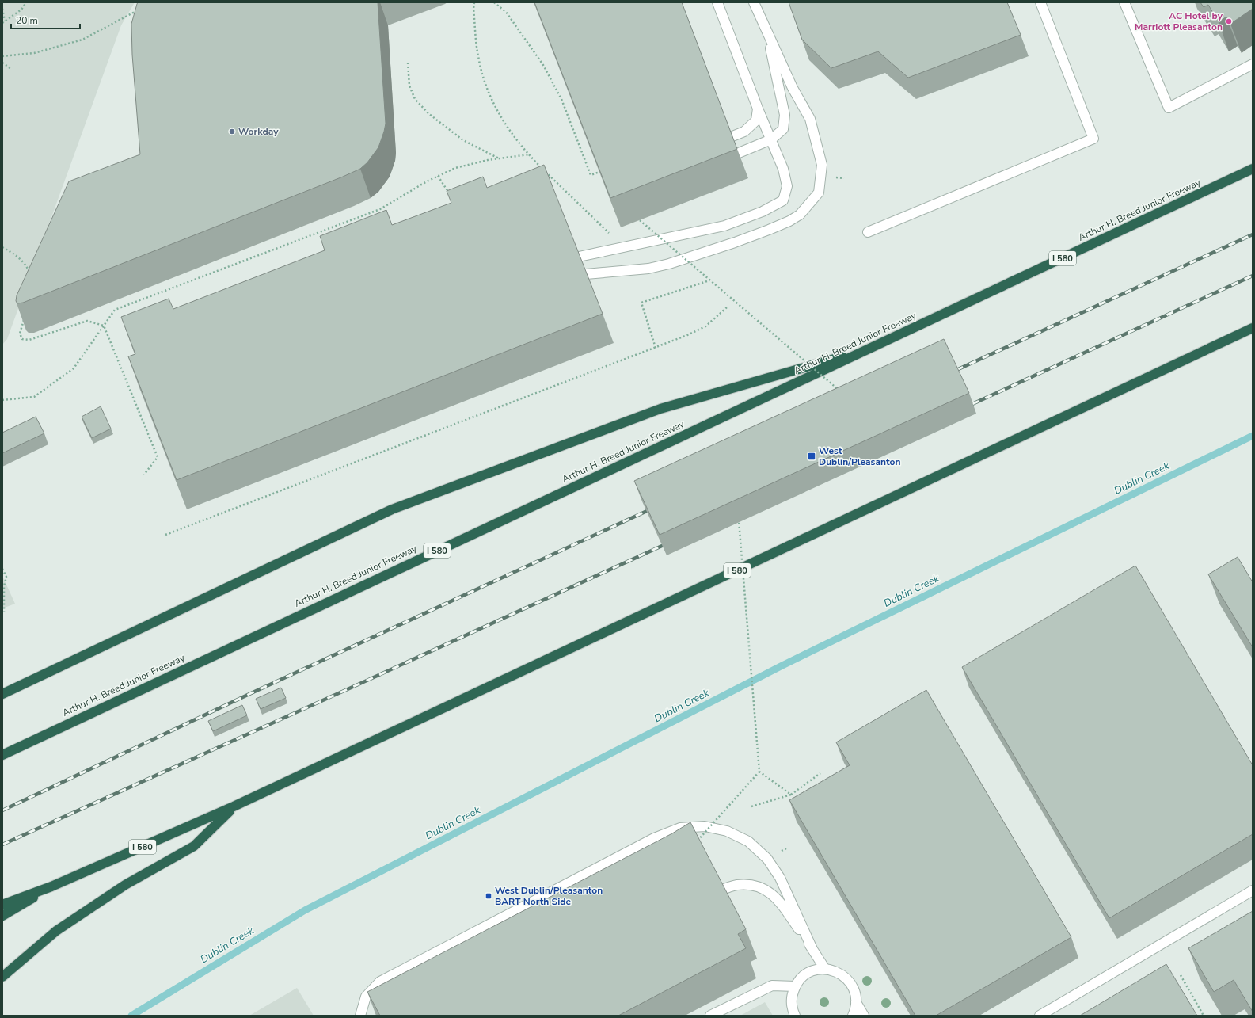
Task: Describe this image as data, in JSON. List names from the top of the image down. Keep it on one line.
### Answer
{"streets":{"highway":["Arthur H. Breed Junior Freeway","I 580"]},"water":["Dublin Creek"],"places":{"other":["AC Hotel by Marriott Pleasanton","Workday"],"transit":["West Dublin/Pleasanton","West Dublin/Pleasanton BART North Side"]},"scale_bar":"20 m"}
